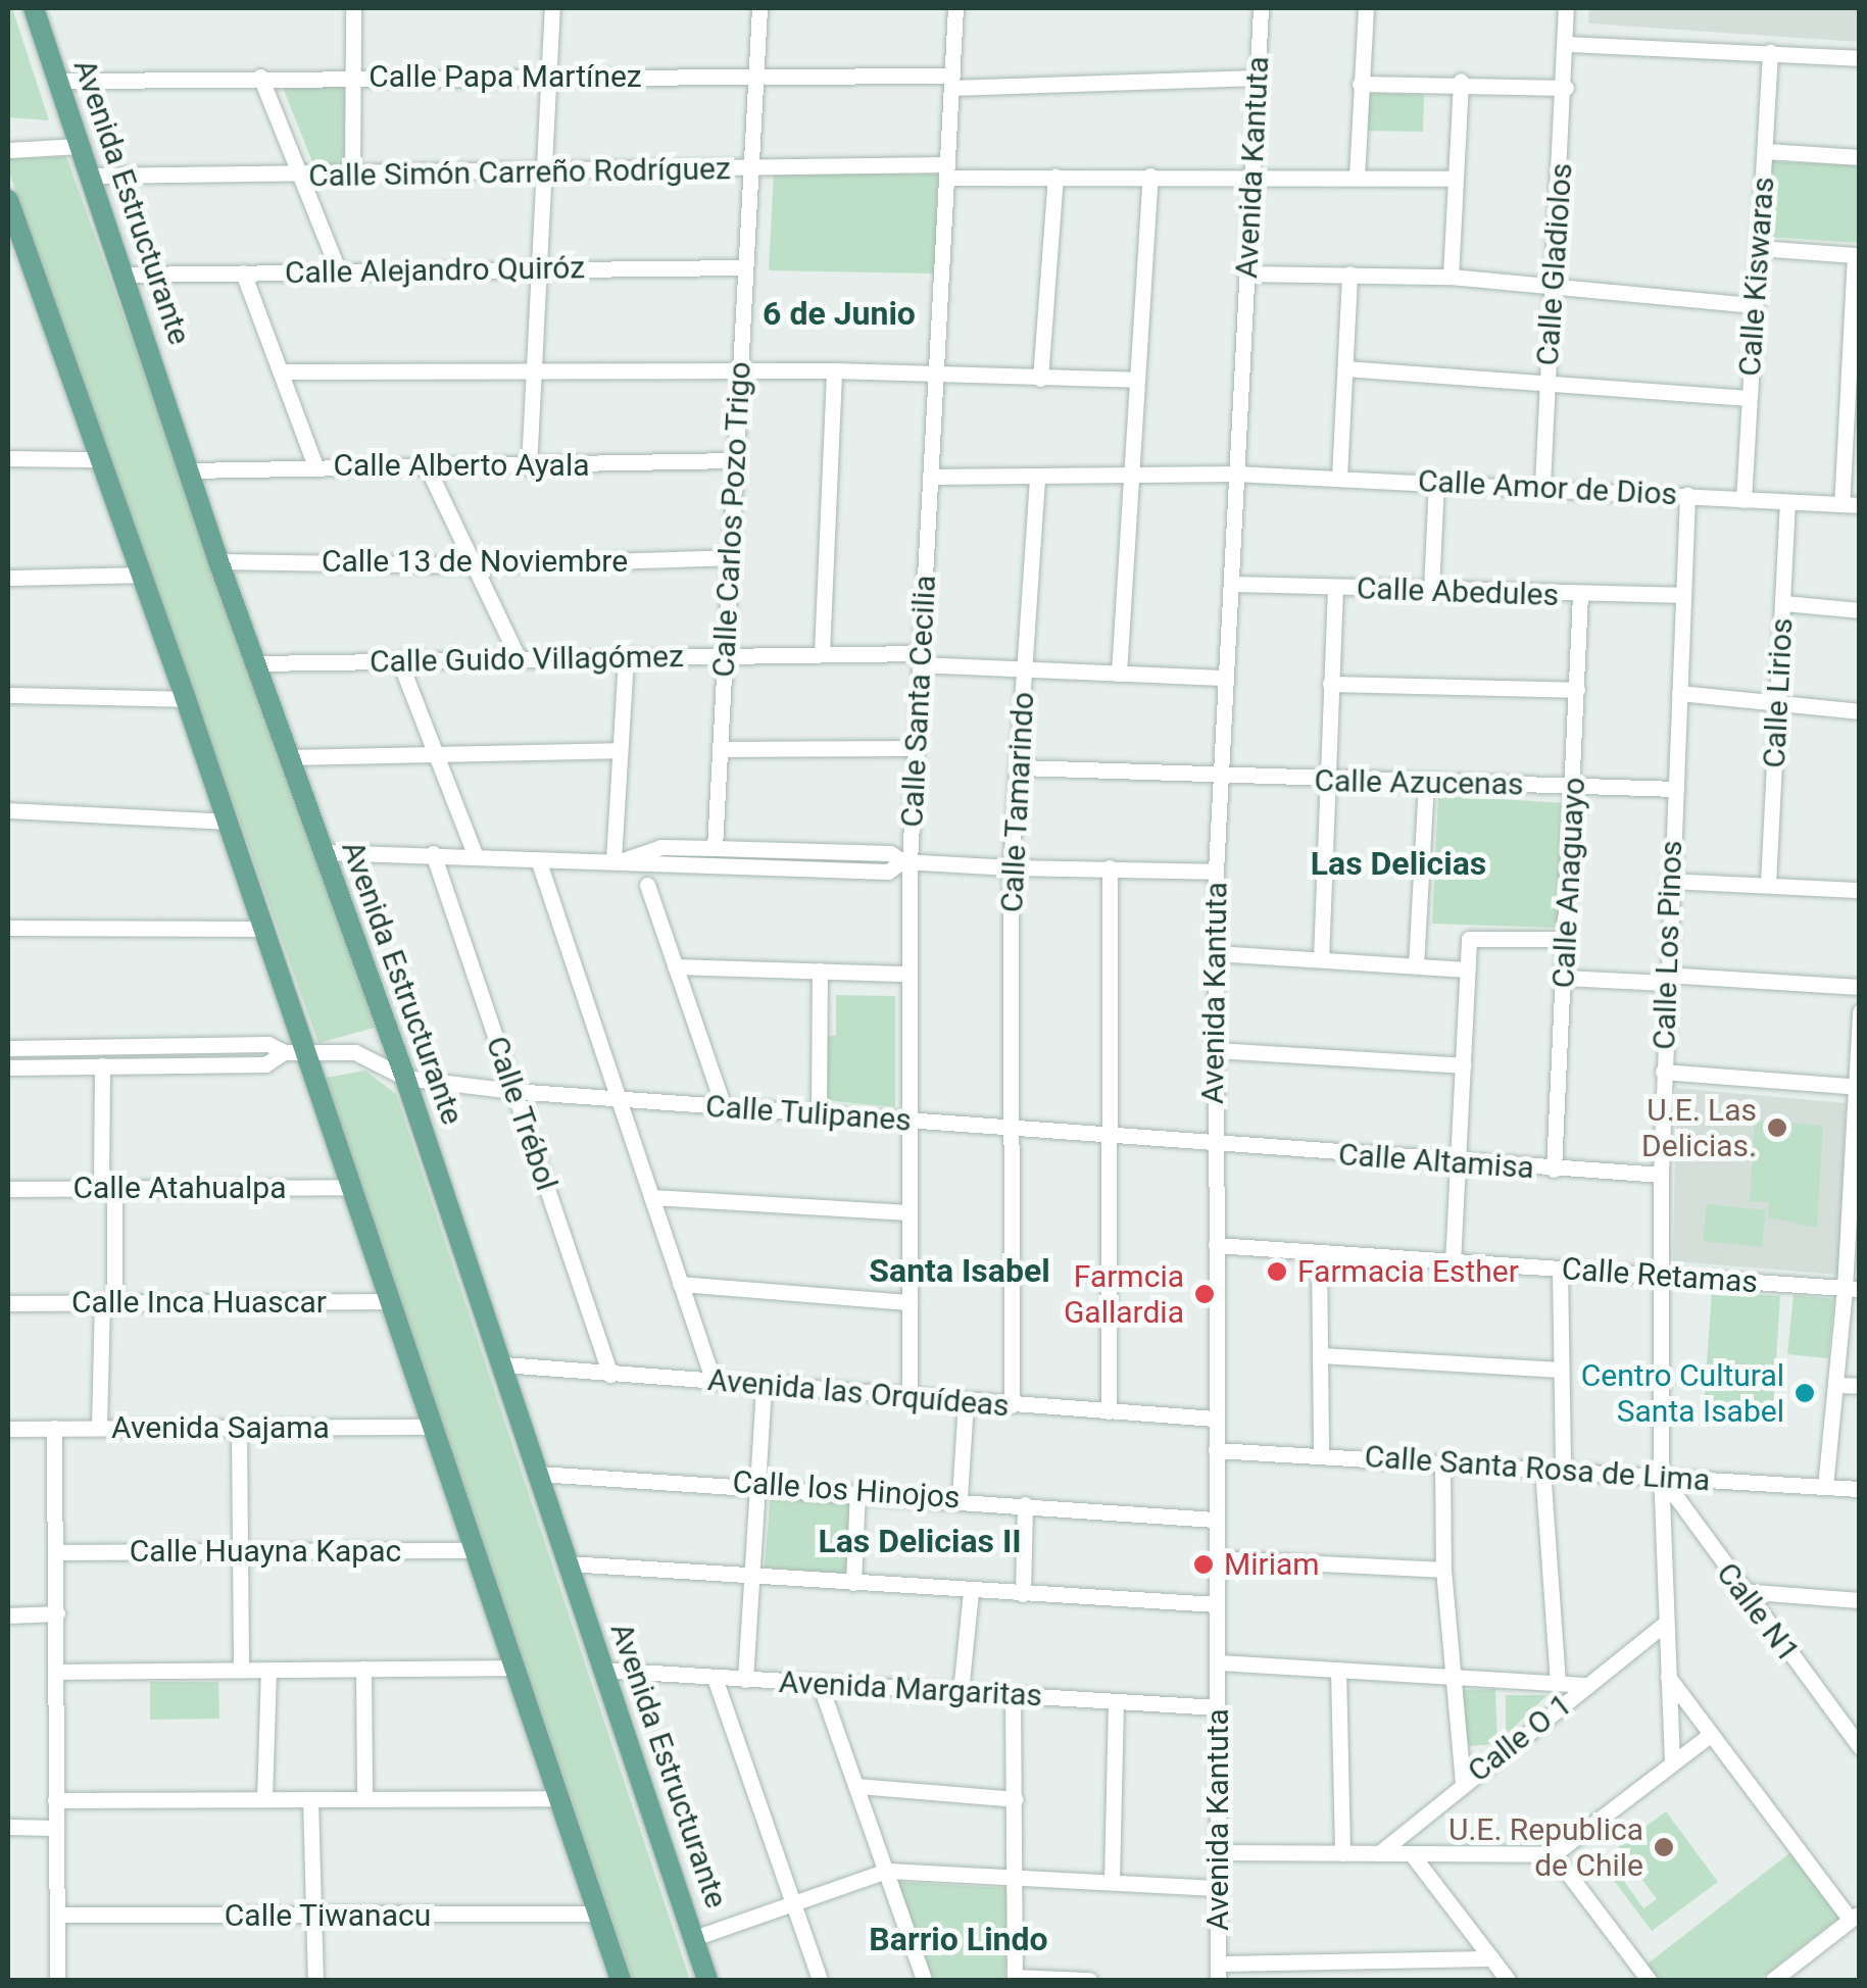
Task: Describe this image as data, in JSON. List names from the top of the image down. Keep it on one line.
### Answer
{"streets":{"main road":["Avenida Estructurante"],"street":["Calle Papa Martínez","Avenida Kantuta","Calle Simón Carreño Rodríguez","Calle Gladiolos","Calle Alejandro Quiróz","Calle Kiswaras","Calle Alberto Ayala","Calle Amor de Dios","Calle Carlos Pozo Trigo","Calle 13 de Noviembre","Calle Abedules","Calle Guido Villagómez","Calle Lirios","Calle Santa Cecilia","Calle Azucenas","Calle Tamarindo","Calle Anaguayo","Calle Los Pinos","Calle Trébol","Calle Tulipanes","Calle Altamisa","Calle Atahualpa","Calle Retamas","Calle Inca Huascar","Avenida las Orquídeas","Avenida Sajama","Calle Santa Rosa de Lima","Calle los Hinojos","Calle Huayna Kapac","Calle N1","Avenida Margaritas","Calle O 1","Calle Tiwanacu"]},"crossings":[["Calle Papa Martínez","Avenida Kantuta"],["Calle Papa Martínez","Avenida Estructurante"],["Calle Papa Martínez","Calle Carlos Pozo Trigo"],["Calle Papa Martínez","Calle Santa Cecilia"],["Avenida Kantuta","Calle Simón Carreño Rodríguez"],["Avenida Kantuta","Calle Amor de Dios"],["Avenida Kantuta","Calle Abedules"],["Avenida Kantuta","Calle Guido Villagómez"],["Avenida Kantuta","Calle Azucenas"],["Avenida Kantuta","Calle Tulipanes"],["Avenida Kantuta","Calle Altamisa"],["Avenida Kantuta","Calle Retamas"],["Avenida Kantuta","Avenida las Orquídeas"],["Avenida Kantuta","Calle Santa Rosa de Lima"],["Avenida Kantuta","Calle los Hinojos"],["Avenida Kantuta","Avenida Margaritas"],["Calle Simón Carreño Rodríguez","Avenida Estructurante"],["Calle Simón Carreño Rodríguez","Calle Carlos Pozo Trigo"],["Calle Simón Carreño Rodríguez","Calle Santa Cecilia"],["Avenida Estructurante","Calle Alejandro Quiróz"],["Avenida Estructurante","Calle Alberto Ayala"],["Avenida Estructurante","Calle 13 de Noviembre"],["Avenida Estructurante","Calle Guido Villagómez"],["Avenida Estructurante","Calle Tulipanes"],["Avenida Estructurante","Avenida las Orquídeas"],["Avenida Estructurante","Calle los Hinojos"],["Avenida Estructurante","Avenida Margaritas"],["Calle Gladiolos","Calle Amor de Dios"],["Calle Alejandro Quiróz","Calle Carlos Pozo Trigo"],["Calle Kiswaras","Calle Amor de Dios"],["Calle Alberto Ayala","Calle Carlos Pozo Trigo"],["Calle Amor de Dios","Calle Lirios"],["Calle Amor de Dios","Calle Santa Cecilia"],["Calle Amor de Dios","Calle Tamarindo"],["Calle Amor de Dios","Calle Los Pinos"],["Calle Carlos Pozo Trigo","Calle 13 de Noviembre"],["Calle Carlos Pozo Trigo","Calle Guido Villagómez"],["Calle Abedules","Calle Anaguayo"],["Calle Abedules","Calle Los Pinos"],["Calle Guido Villagómez","Calle Santa Cecilia"],["Calle Guido Villagómez","Calle Tamarindo"],["Calle Santa Cecilia","Calle Tulipanes"],["Calle Santa Cecilia","Avenida las Orquídeas"],["Calle Azucenas","Calle Tamarindo"],["Calle Azucenas","Calle Anaguayo"],["Calle Azucenas","Calle Los Pinos"],["Calle Tamarindo","Calle Tulipanes"],["Calle Tamarindo","Avenida las Orquídeas"],["Calle Anaguayo","Calle Altamisa"],["Calle Los Pinos","Calle Altamisa"],["Calle Los Pinos","Calle Retamas"],["Calle Los Pinos","Calle Santa Rosa de Lima"],["Calle Los Pinos","Calle N1"],["Calle Los Pinos","Calle O 1"],["Calle Trébol","Calle Tulipanes"],["Calle Trébol","Avenida las Orquídeas"],["Calle Tulipanes","Calle Altamisa"],["Calle Santa Rosa de Lima","Calle N1"]],"districts":["6 de Junio","Las Delicias","Santa Isabel","Las Delicias II","Barrio Lindo"],"places":["U.E. Las Delicias.","Farmacia Esther","Farmcia Gallardia","Centro Cultural Santa Isabel","Miriam","U.E. Republica de Chile"]}
